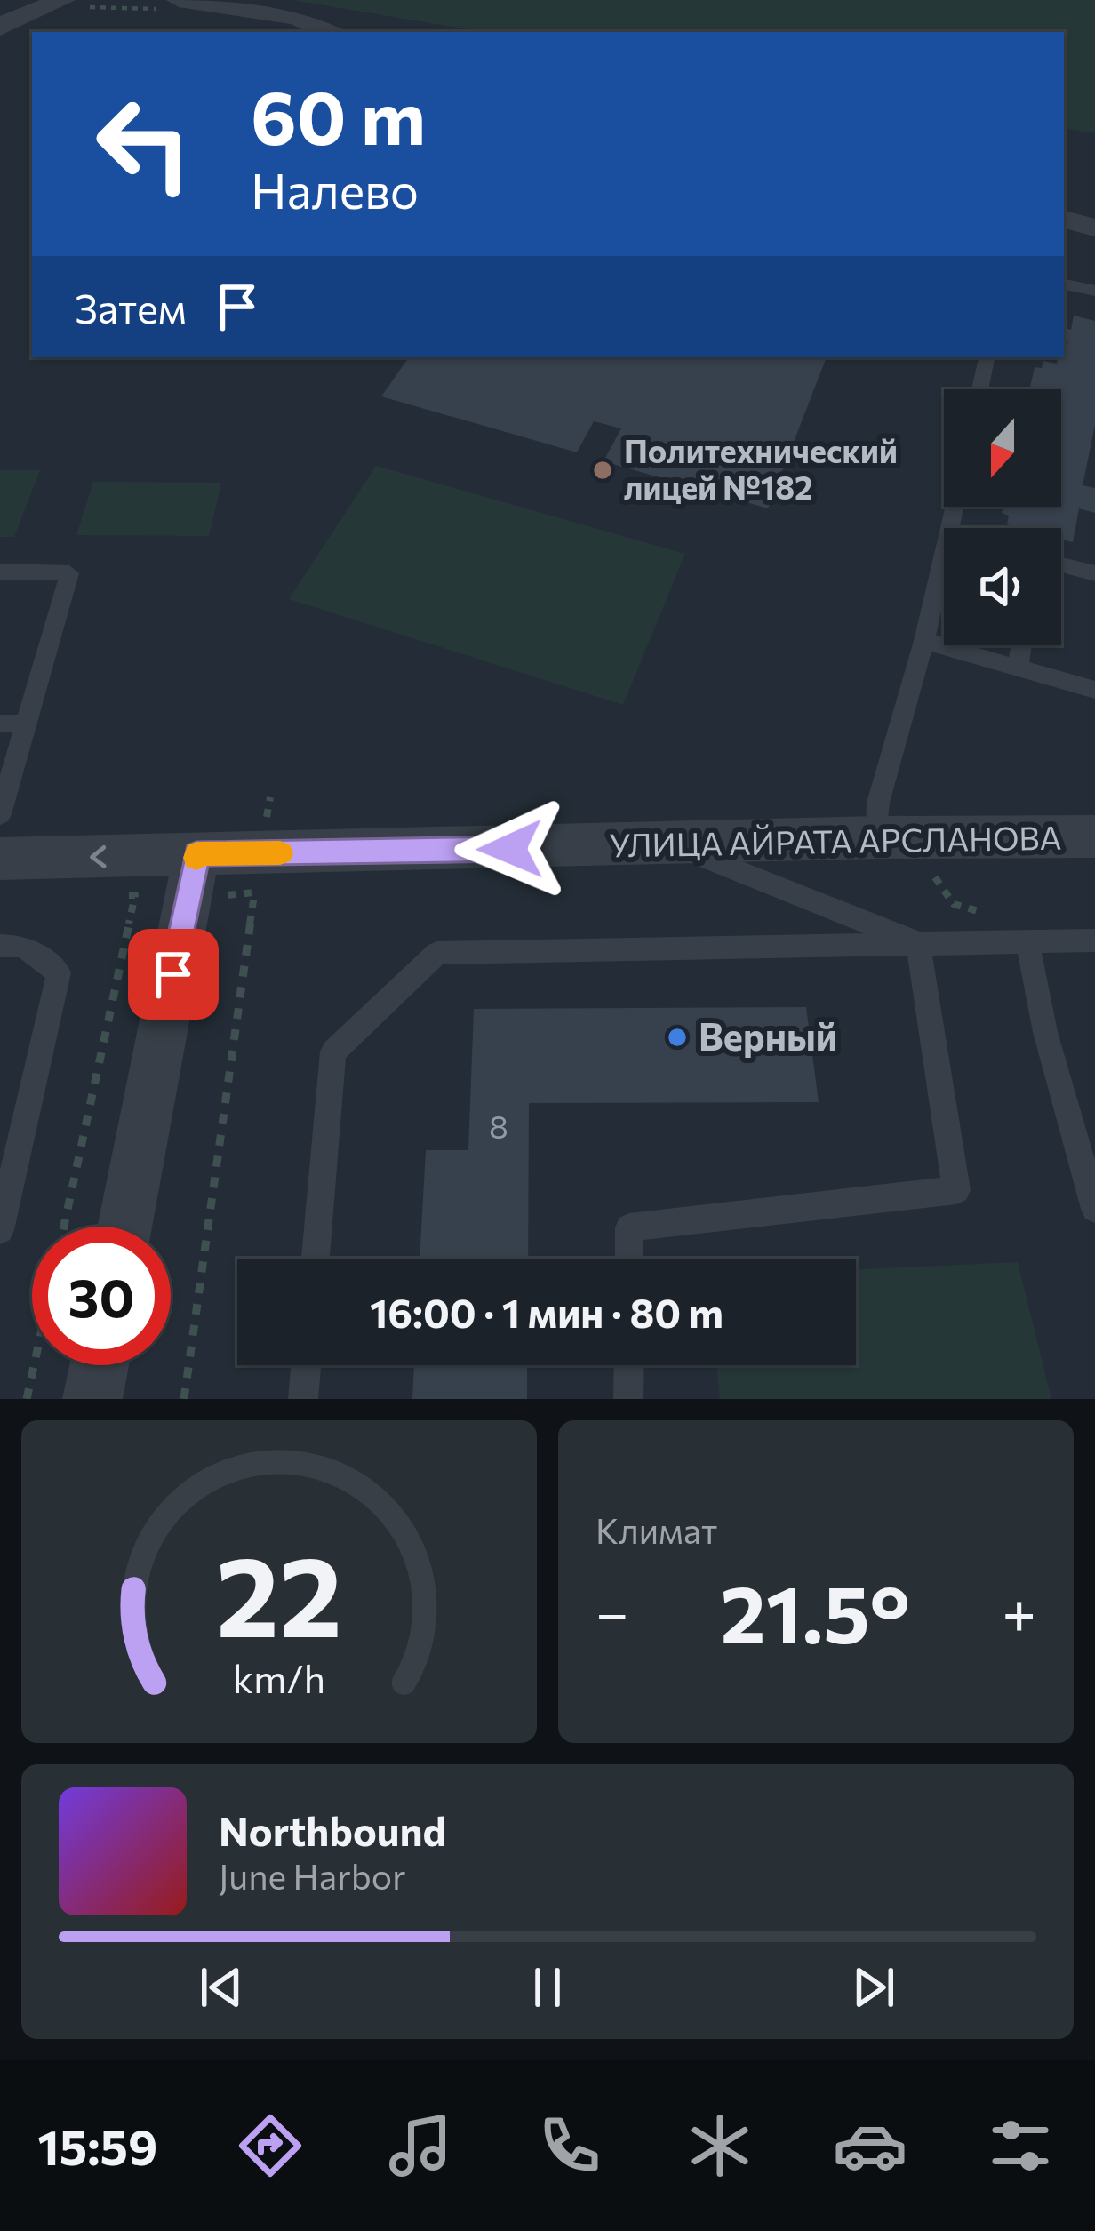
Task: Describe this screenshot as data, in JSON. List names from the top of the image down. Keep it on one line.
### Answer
{"streets":{"street":["УЛИЦА АЙРАТА АРСЛАНОВА"]},"places":["Политехнический лицей №182","Верный"],"house_numbers":["8"],"north":"bottom","page":{"turn":["60 m","Налево"],"then":"Затем","limit":"30","trip":"16:00 · 1 мин · 80 m","tile":"Климат","heat":["−","21.5°","+"],"song":["Northbound","June Harbor"],"tabs":"15:59","gauge":["22","km/h"]}}
